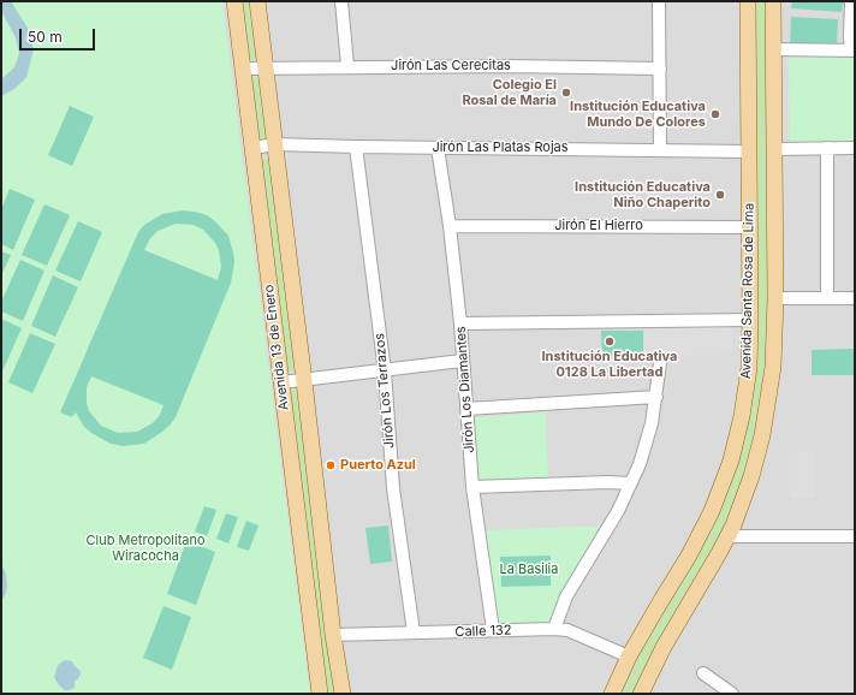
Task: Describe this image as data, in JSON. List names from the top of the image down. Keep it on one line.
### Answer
{"streets":{"main road":["Avenida Santa Rosa de Lima","Avenida 13 de Enero"],"street":["Jirón Las Cerecitas","Jirón Las Platas Rojas","Jirón El Hierro","Jirón Los Diamantes","Jirón Los Terrazos","Calle 132"]},"crossings":[["Jirón Las Cerecitas","Avenida 13 de Enero"],["Jirón Las Platas Rojas","Avenida Santa Rosa de Lima"],["Jirón Las Platas Rojas","Avenida 13 de Enero"],["Jirón Las Platas Rojas","Jirón Los Diamantes"],["Jirón Las Platas Rojas","Jirón Los Terrazos"],["Jirón El Hierro","Avenida Santa Rosa de Lima"],["Jirón El Hierro","Jirón Los Diamantes"],["Avenida Santa Rosa de Lima","Calle 132"],["Avenida 13 de Enero","Calle 132"],["Jirón Los Diamantes","Calle 132"],["Jirón Los Terrazos","Calle 132"]],"parks":["Club Metropolitano Wiracocha","La Basilia"],"places":["Colegio El Rosal de María","Institución Educativa Mundo De Colores","Institución Educativa Niño Chaperito","Institución Educativa 0128 La Libertad","Puerto Azul"],"scale_bar":"50 m"}
